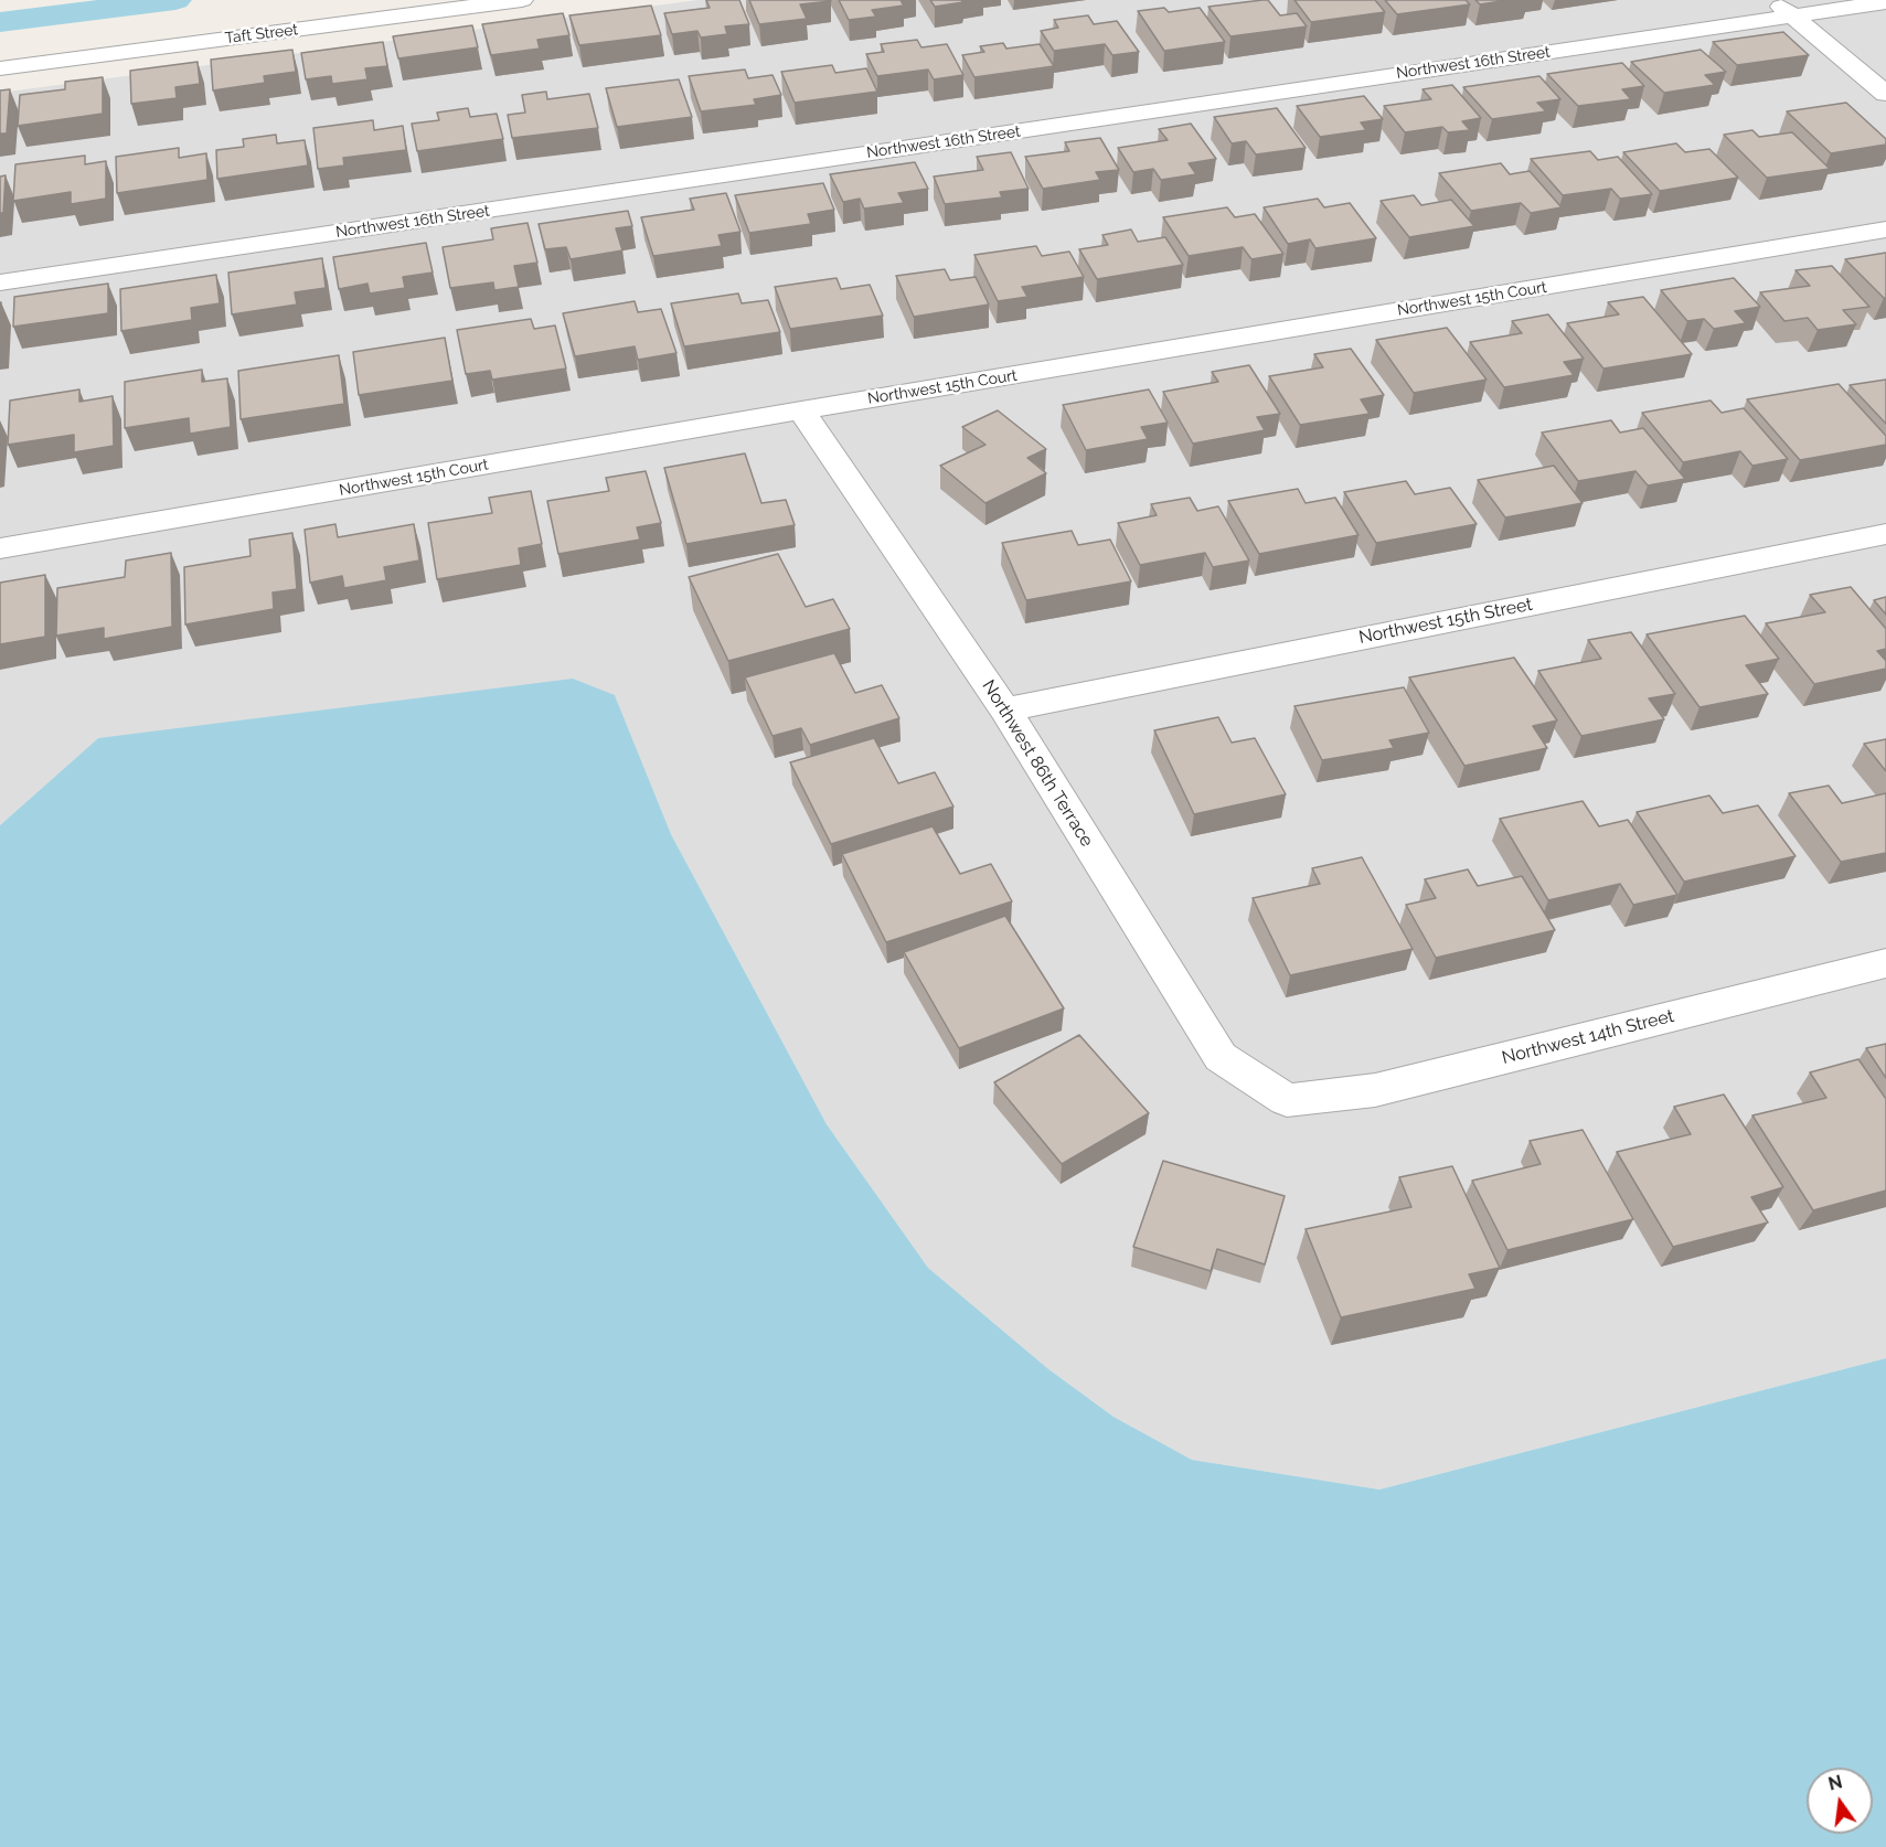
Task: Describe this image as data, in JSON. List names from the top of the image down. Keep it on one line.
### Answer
{"streets":{"street":["Taft Street","Northwest 16th Street","Northwest 15th Court","Northwest 15th Street","Northwest 86th Terrace","Northwest 14th Street"]},"crossings":[["Northwest 15th Court","Northwest 86th Terrace"],["Northwest 15th Street","Northwest 86th Terrace"],["Northwest 86th Terrace","Northwest 14th Street"]],"north":"top"}
